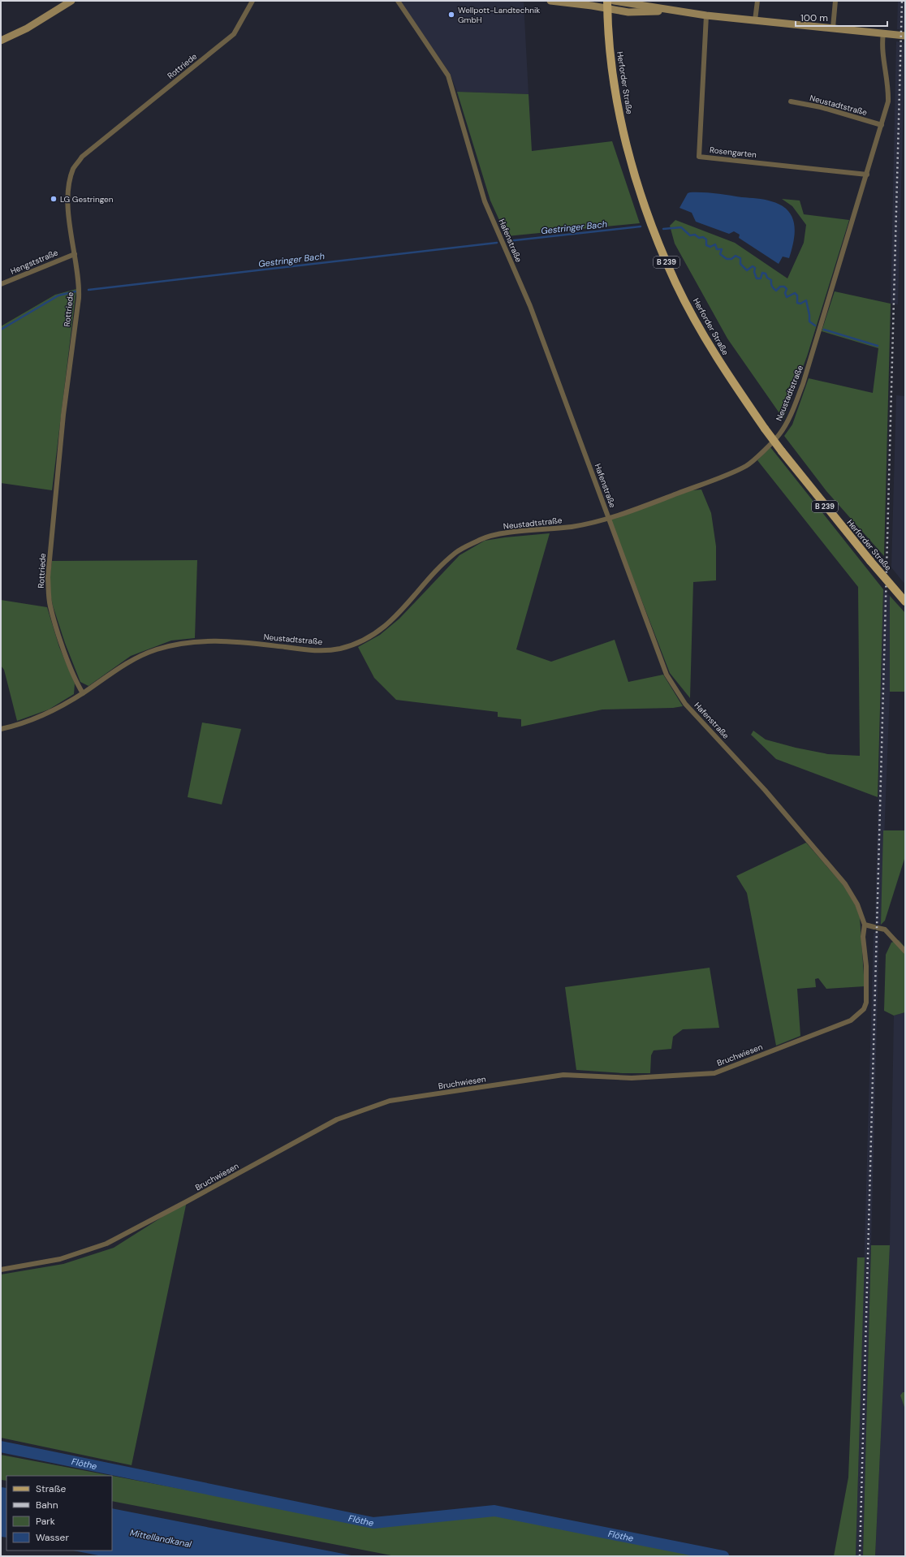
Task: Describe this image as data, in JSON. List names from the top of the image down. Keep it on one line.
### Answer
{"streets":{"main road":["Herforder Straße","B 239"],"street":["Rottriede","Neustadtstraße","Rosengarten","Hafenstraße","Hengststraße","Bruchwiesen"]},"crossings":[["Rottriede","Neustadtstraße"],["Rottriede","Hengststraße"],["Neustadtstraße","Rosengarten"],["Neustadtstraße","Hafenstraße"],["Hafenstraße","Bruchwiesen"]],"water":["Gestringer Bach","Flöthe","Mittellandkanal"],"places":["Wellpott-Landtechnik GmbH","LG Gestringen"],"legend":["Straße","Bahn","Park","Wasser"],"scale_bar":"100 m"}
